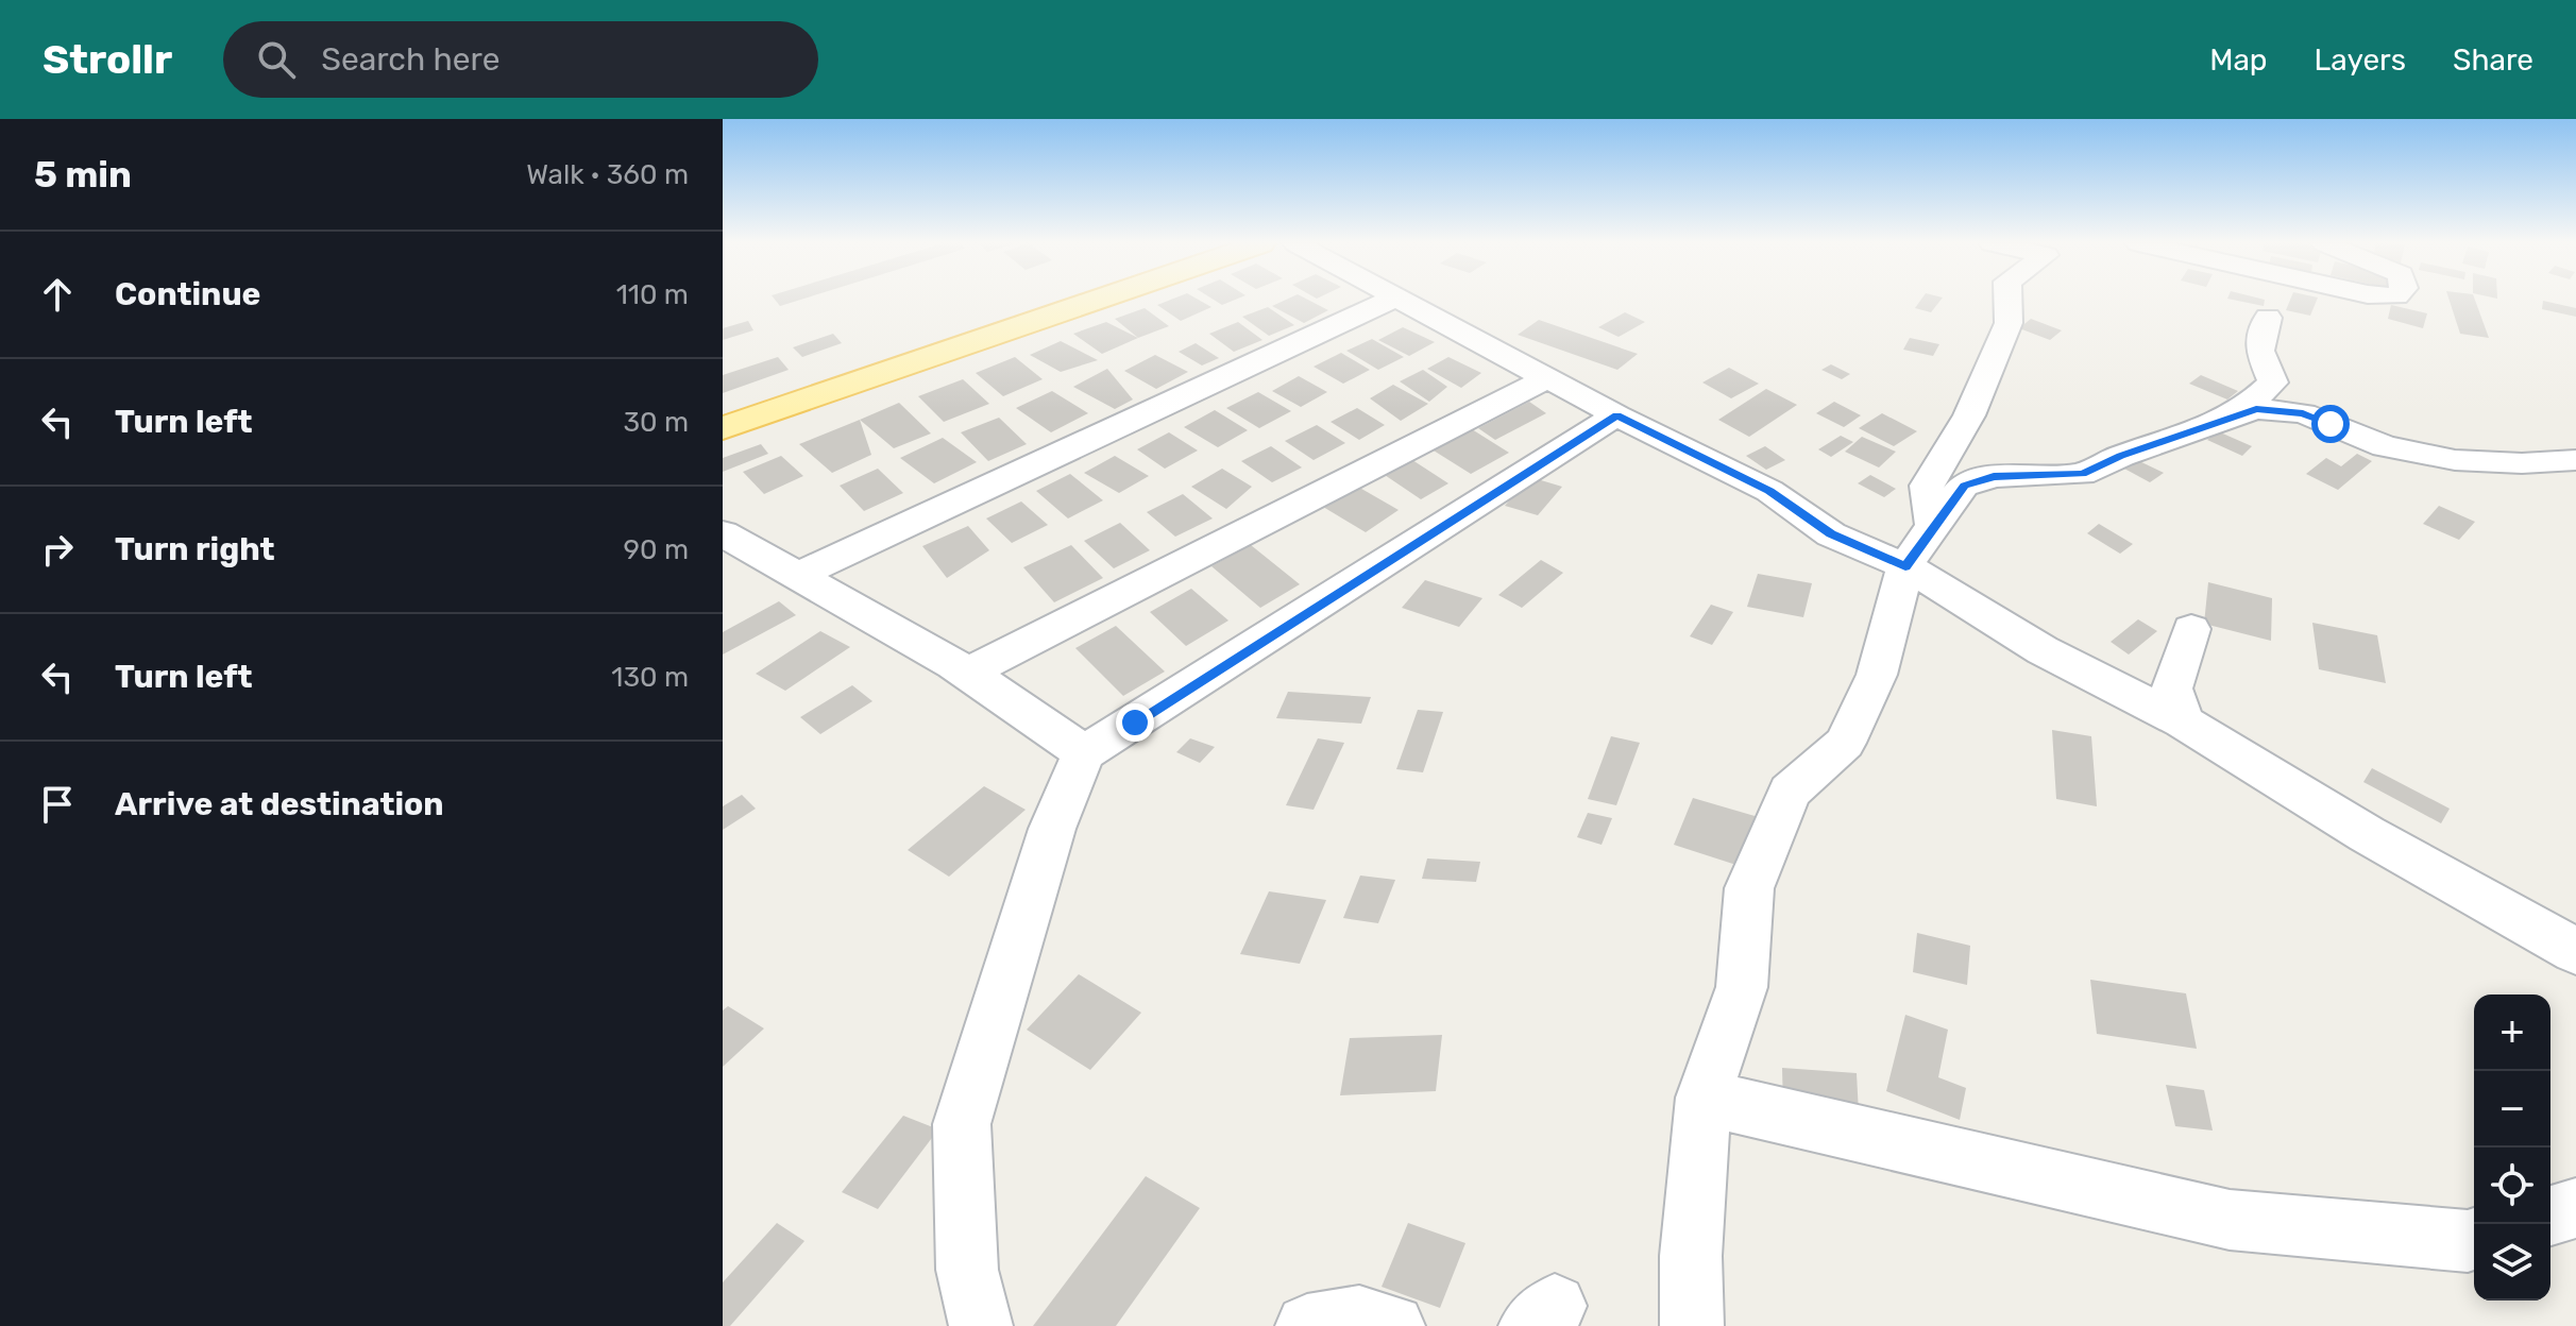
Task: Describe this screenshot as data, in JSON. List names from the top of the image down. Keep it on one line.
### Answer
{"page":{"header":"Strollr","search":"Search here","nav":["Map","Layers","Share"],"heading":["5 min","Walk · 360 m"],"list":[["Continue","110 m"],["Turn left","30 m"],["Turn right","90 m"],["Turn left","130 m"],"Arrive at destination"],"map_buttons":["+","−"]}}
